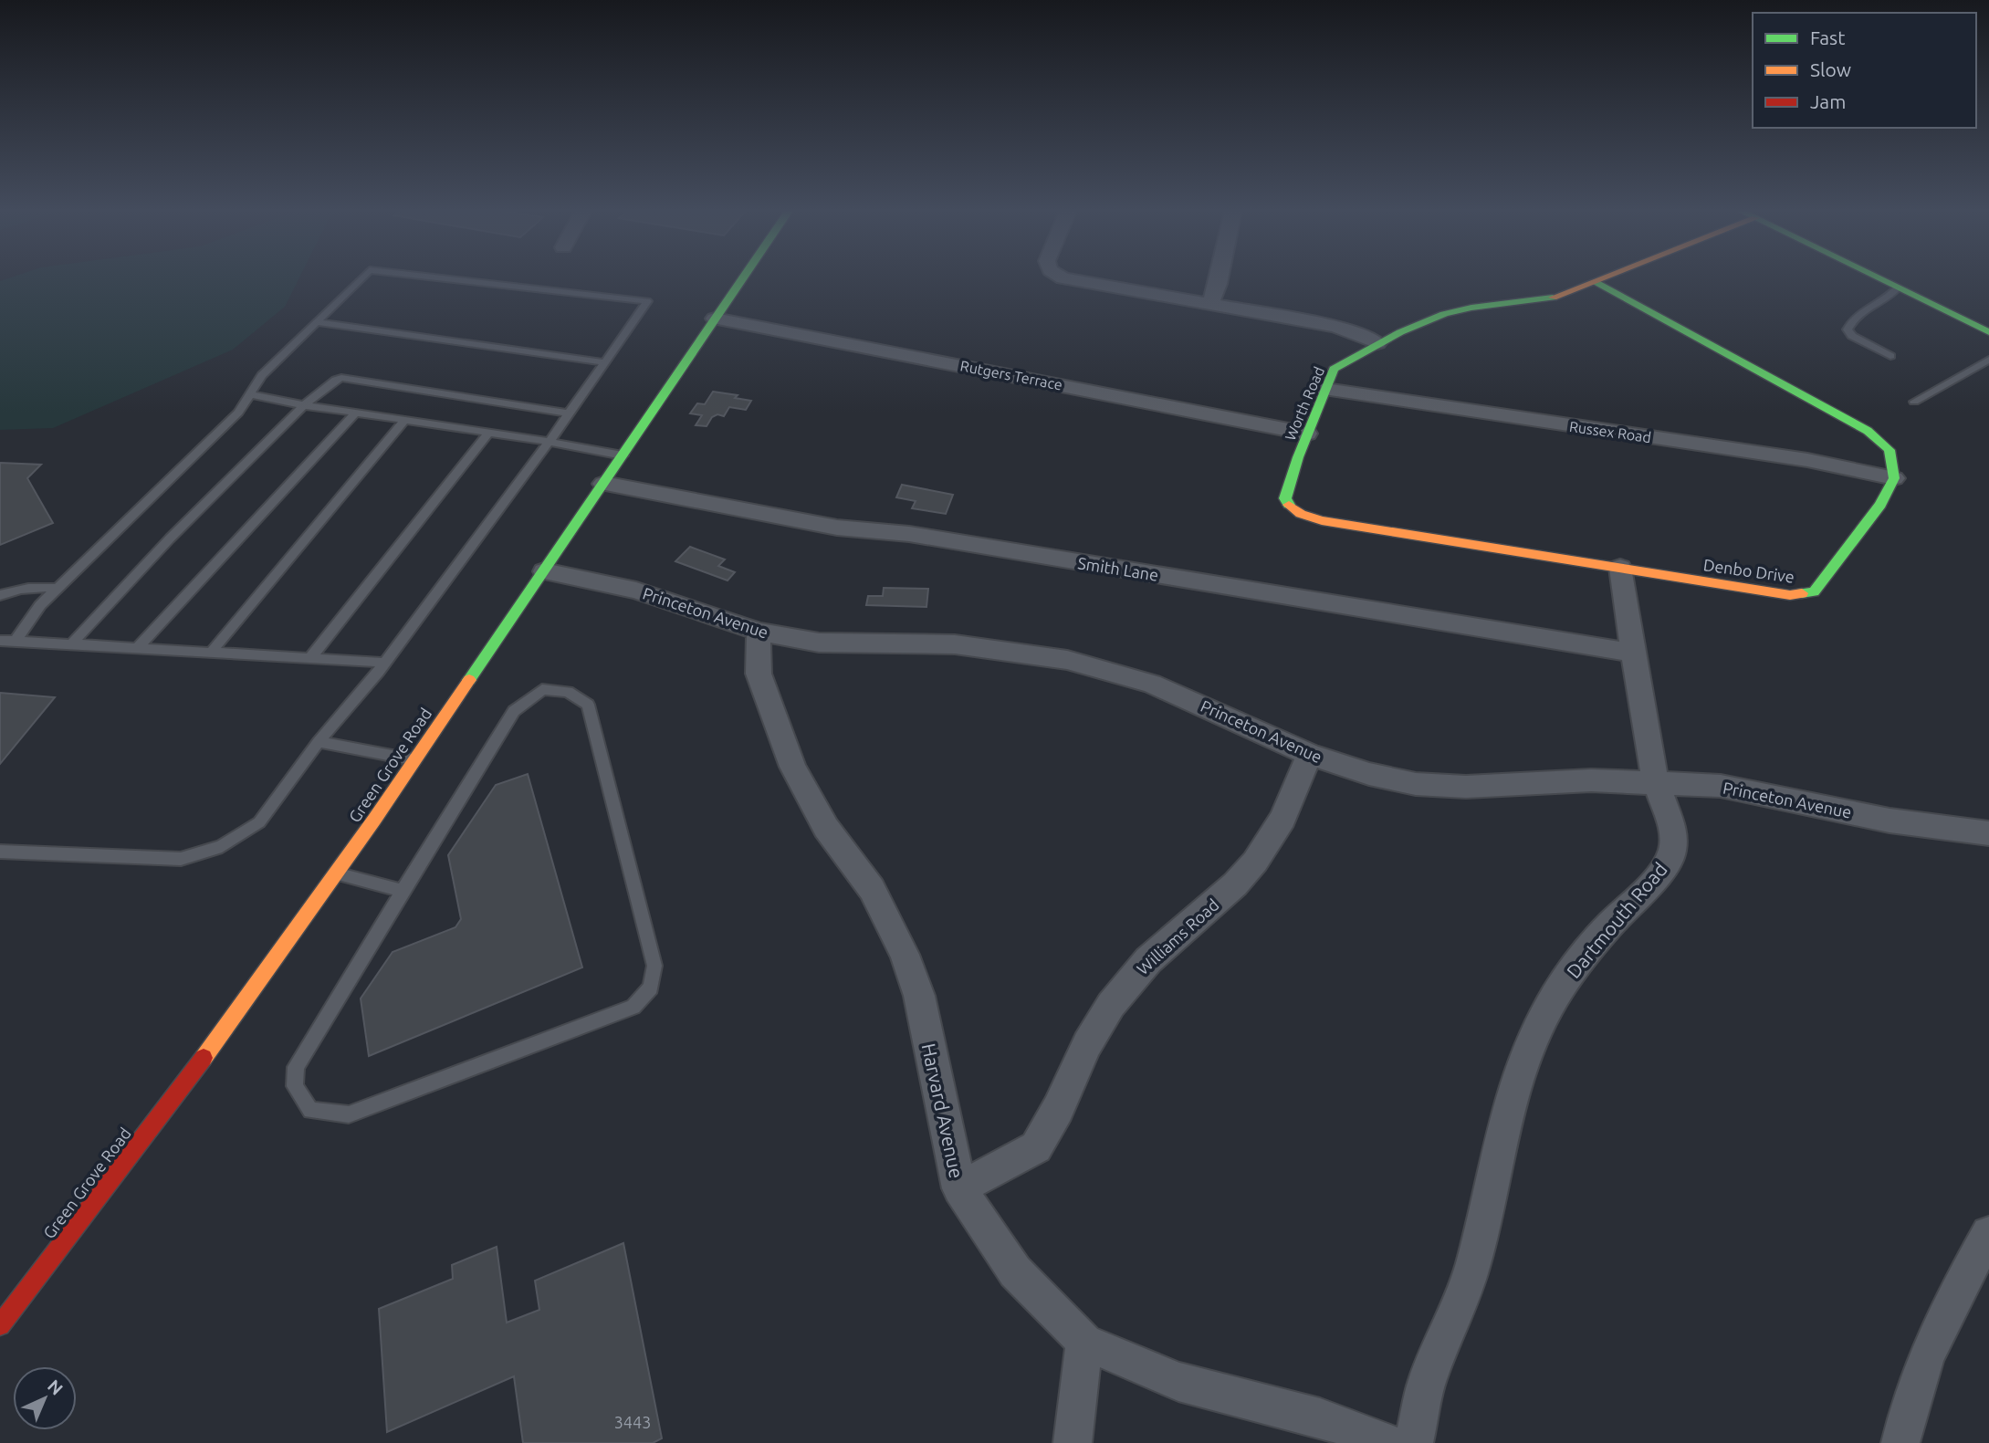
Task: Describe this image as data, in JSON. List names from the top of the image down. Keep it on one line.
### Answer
{"streets":{"street":["Rutgers Terrace","Worth Road","Russex Road","Smith Lane","Denbo Drive","Princeton Avenue","Green Grove Road","Dartmouth Road","Williams Road","Harvard Avenue"]},"crossings":[["Rutgers Terrace","Worth Road"],["Rutgers Terrace","Green Grove Road"],["Worth Road","Russex Road"],["Worth Road","Denbo Drive"],["Russex Road","Denbo Drive"],["Smith Lane","Green Grove Road"],["Smith Lane","Dartmouth Road"],["Denbo Drive","Dartmouth Road"],["Princeton Avenue","Green Grove Road"],["Princeton Avenue","Dartmouth Road"],["Princeton Avenue","Williams Road"],["Princeton Avenue","Harvard Avenue"],["Williams Road","Harvard Avenue"]],"house_numbers":["3443"],"legend":["Fast","Slow","Jam"],"north":"top right"}
